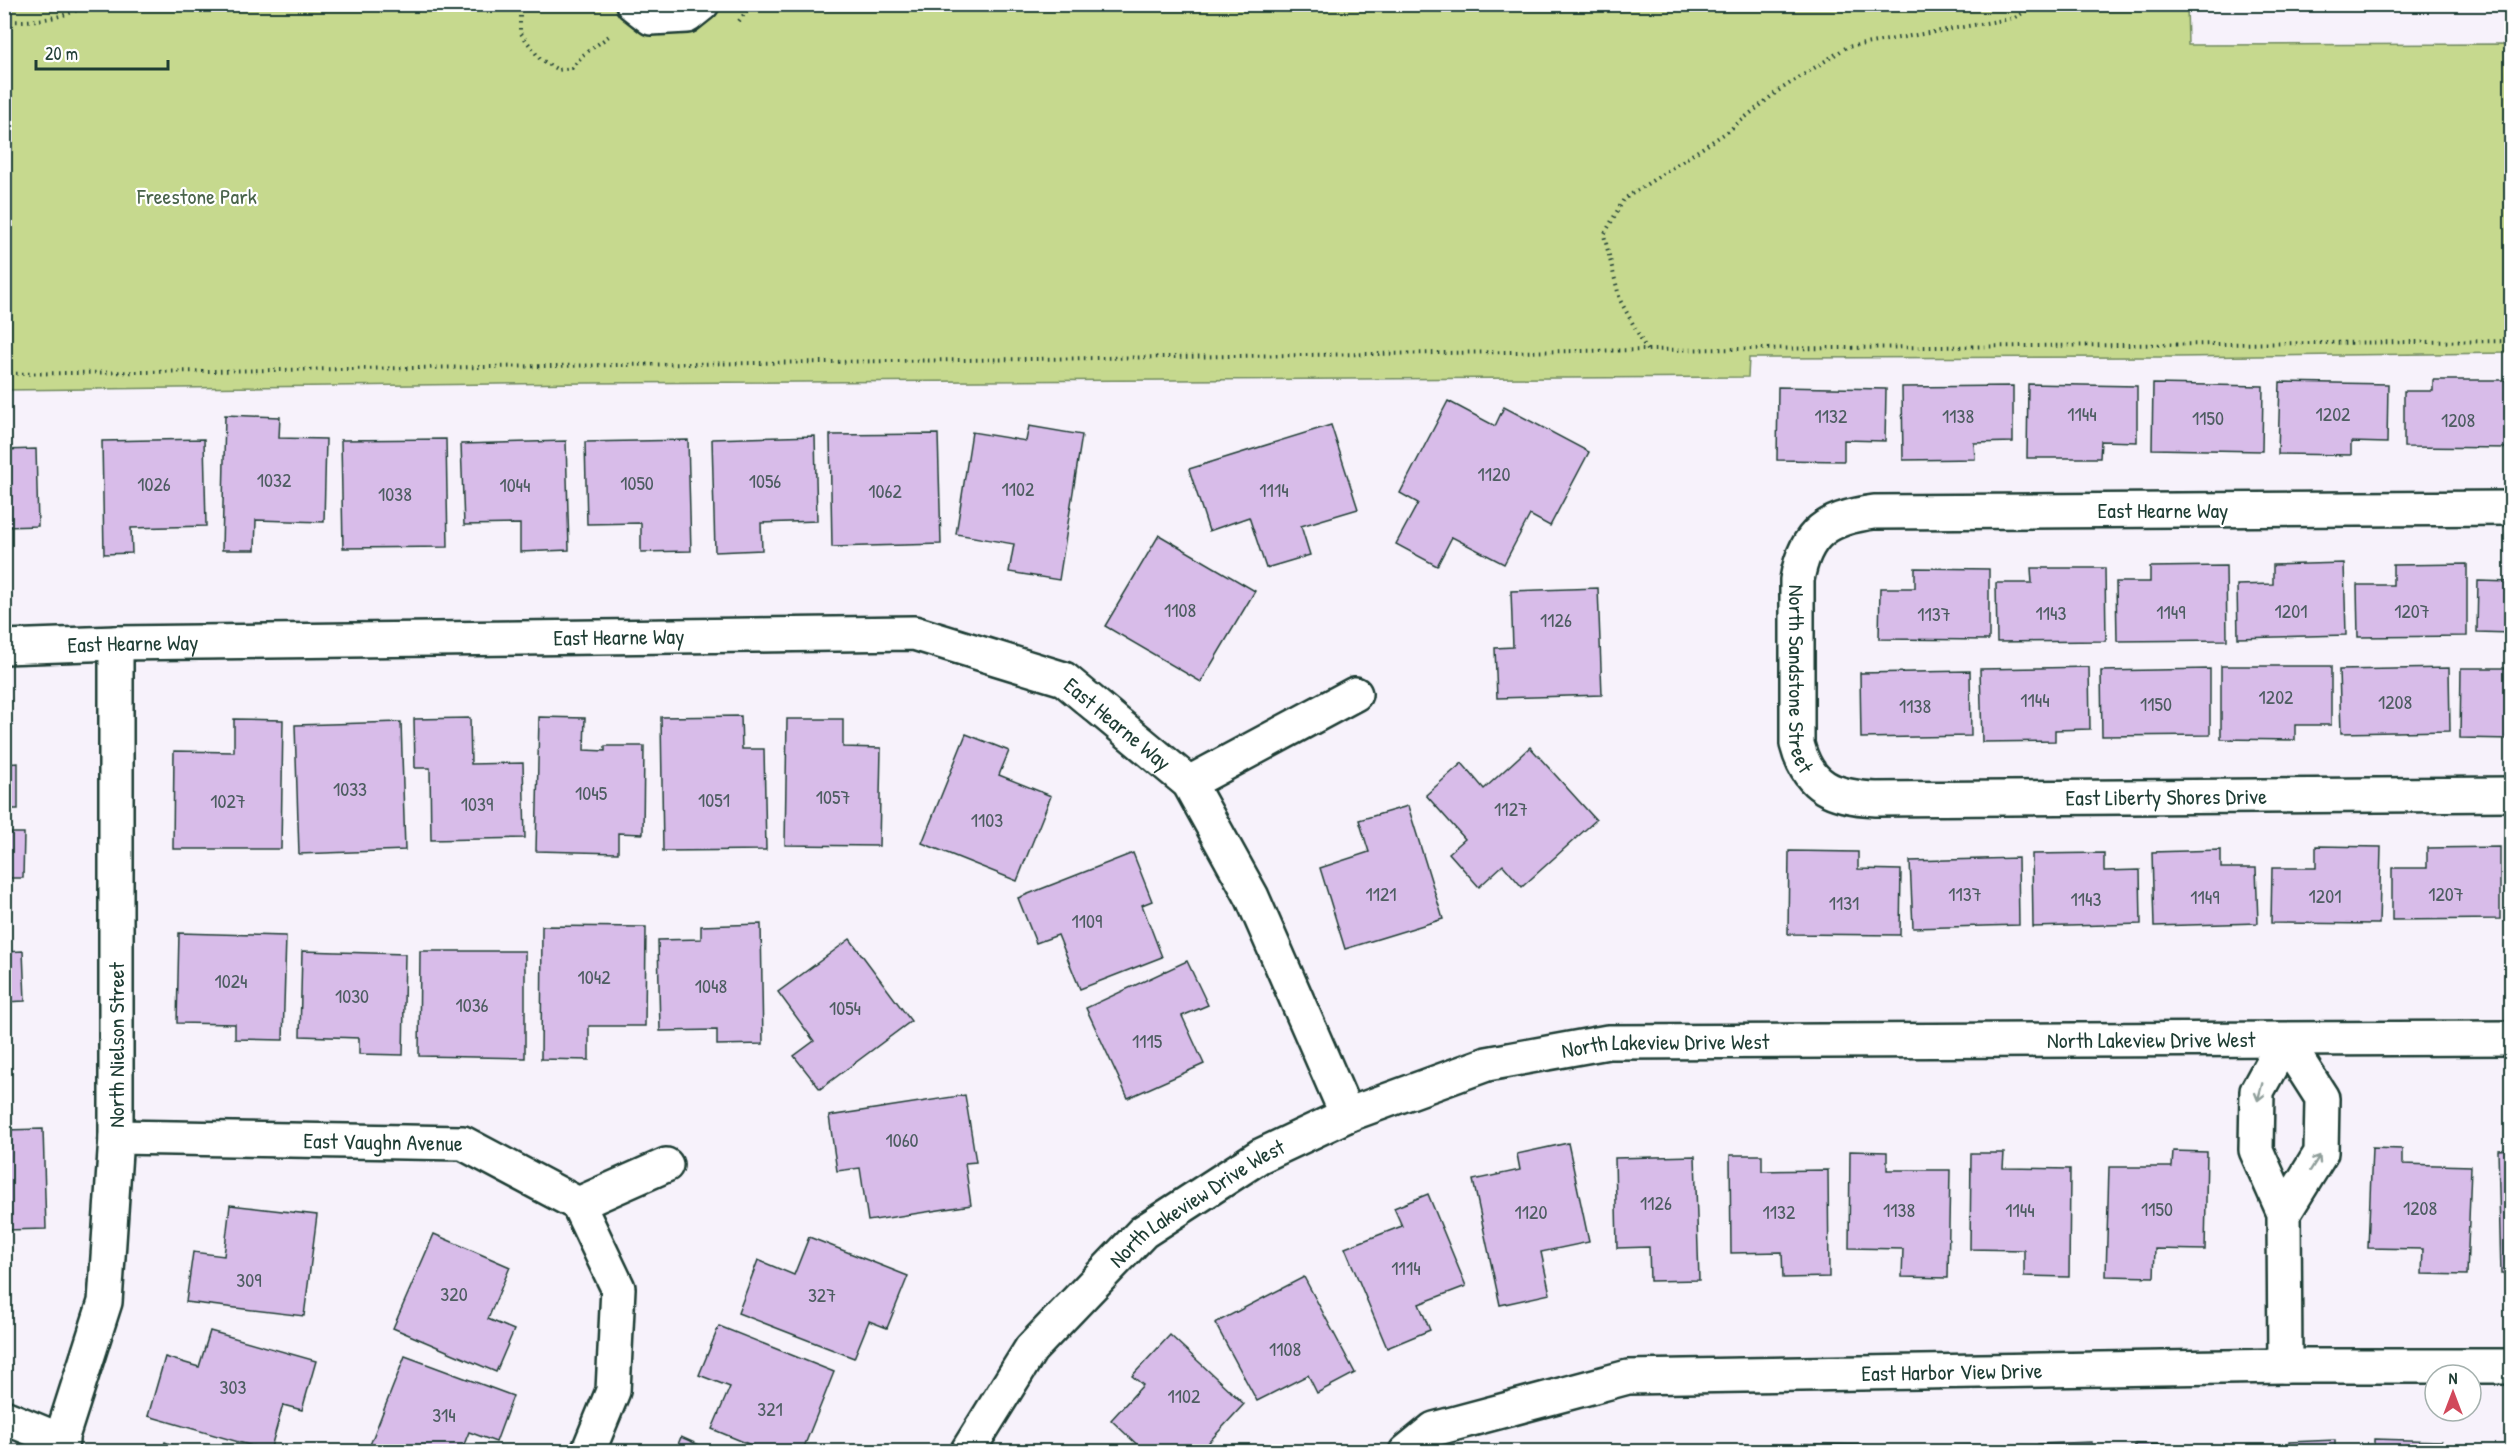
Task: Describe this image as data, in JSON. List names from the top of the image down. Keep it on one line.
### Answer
{"streets":{"street":["East Hearne Way","North Sandstone Street","East Liberty Shores Drive","North Lakeview Drive West","North Nielson Street","East Vaughn Avenue","East Harbor View Drive"]},"crossings":[["East Hearne Way","North Sandstone Street"],["East Hearne Way","North Lakeview Drive West"],["East Hearne Way","North Nielson Street"],["North Sandstone Street","East Liberty Shores Drive"],["North Nielson Street","East Vaughn Avenue"]],"parks":["Freestone Park"],"house_numbers":["1144","1202","1132","1138","1150","1208","1120","1032","1056","1050","1026","1044","1102","1114","1062","1038","1108","1201","1207","1149","1143","1137","1126","1202","1144","1208","1150","1138","1033","1045","1057","1051","1027","1039","1127","1103","1121","1137","1207","1201","1149","1143","1131","1109","1042","1024","1048","1030","1036","1054","1115","1060","1126","1208","1150","1138","1144","1120","1132","1114","309","320","327","1108","303","1102","321","314"],"scale_bar":"20 m","north":"top"}
